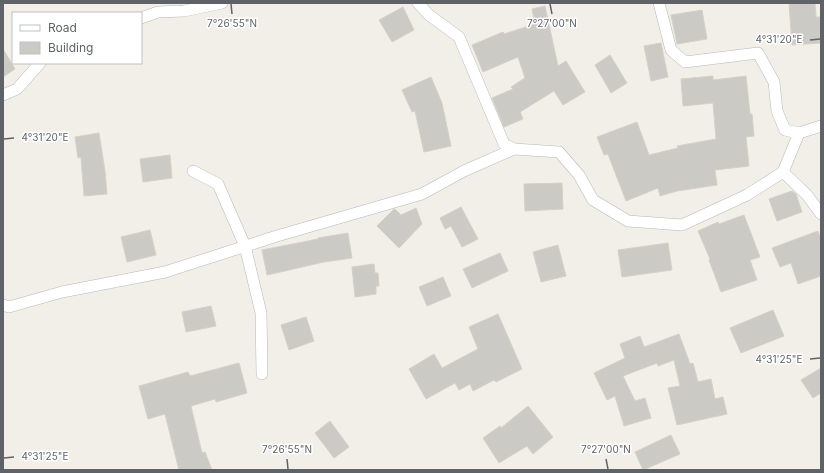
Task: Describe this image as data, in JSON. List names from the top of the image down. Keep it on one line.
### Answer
{"legend":["Road","Building"],"coordinates":["7°26'55\"N","7°27'00\"N","4°31'20\"E","4°31'25\"E"]}
